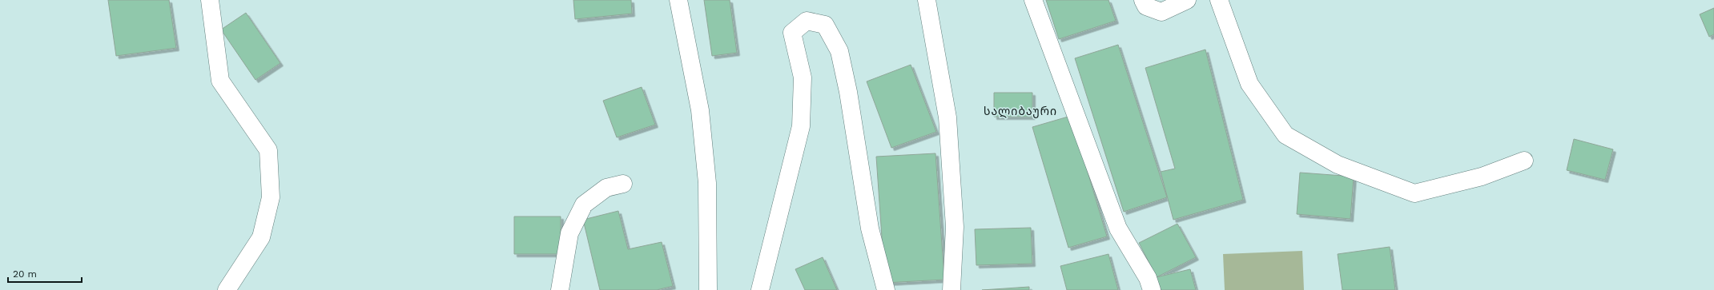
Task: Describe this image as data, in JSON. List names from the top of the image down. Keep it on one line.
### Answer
{"districts":["სალიბაური"],"scale_bar":"20 m"}
